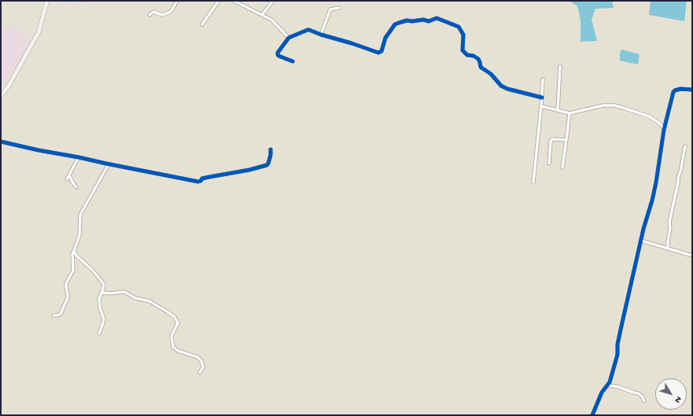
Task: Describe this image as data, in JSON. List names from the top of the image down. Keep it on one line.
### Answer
{"north":"bottom right"}
